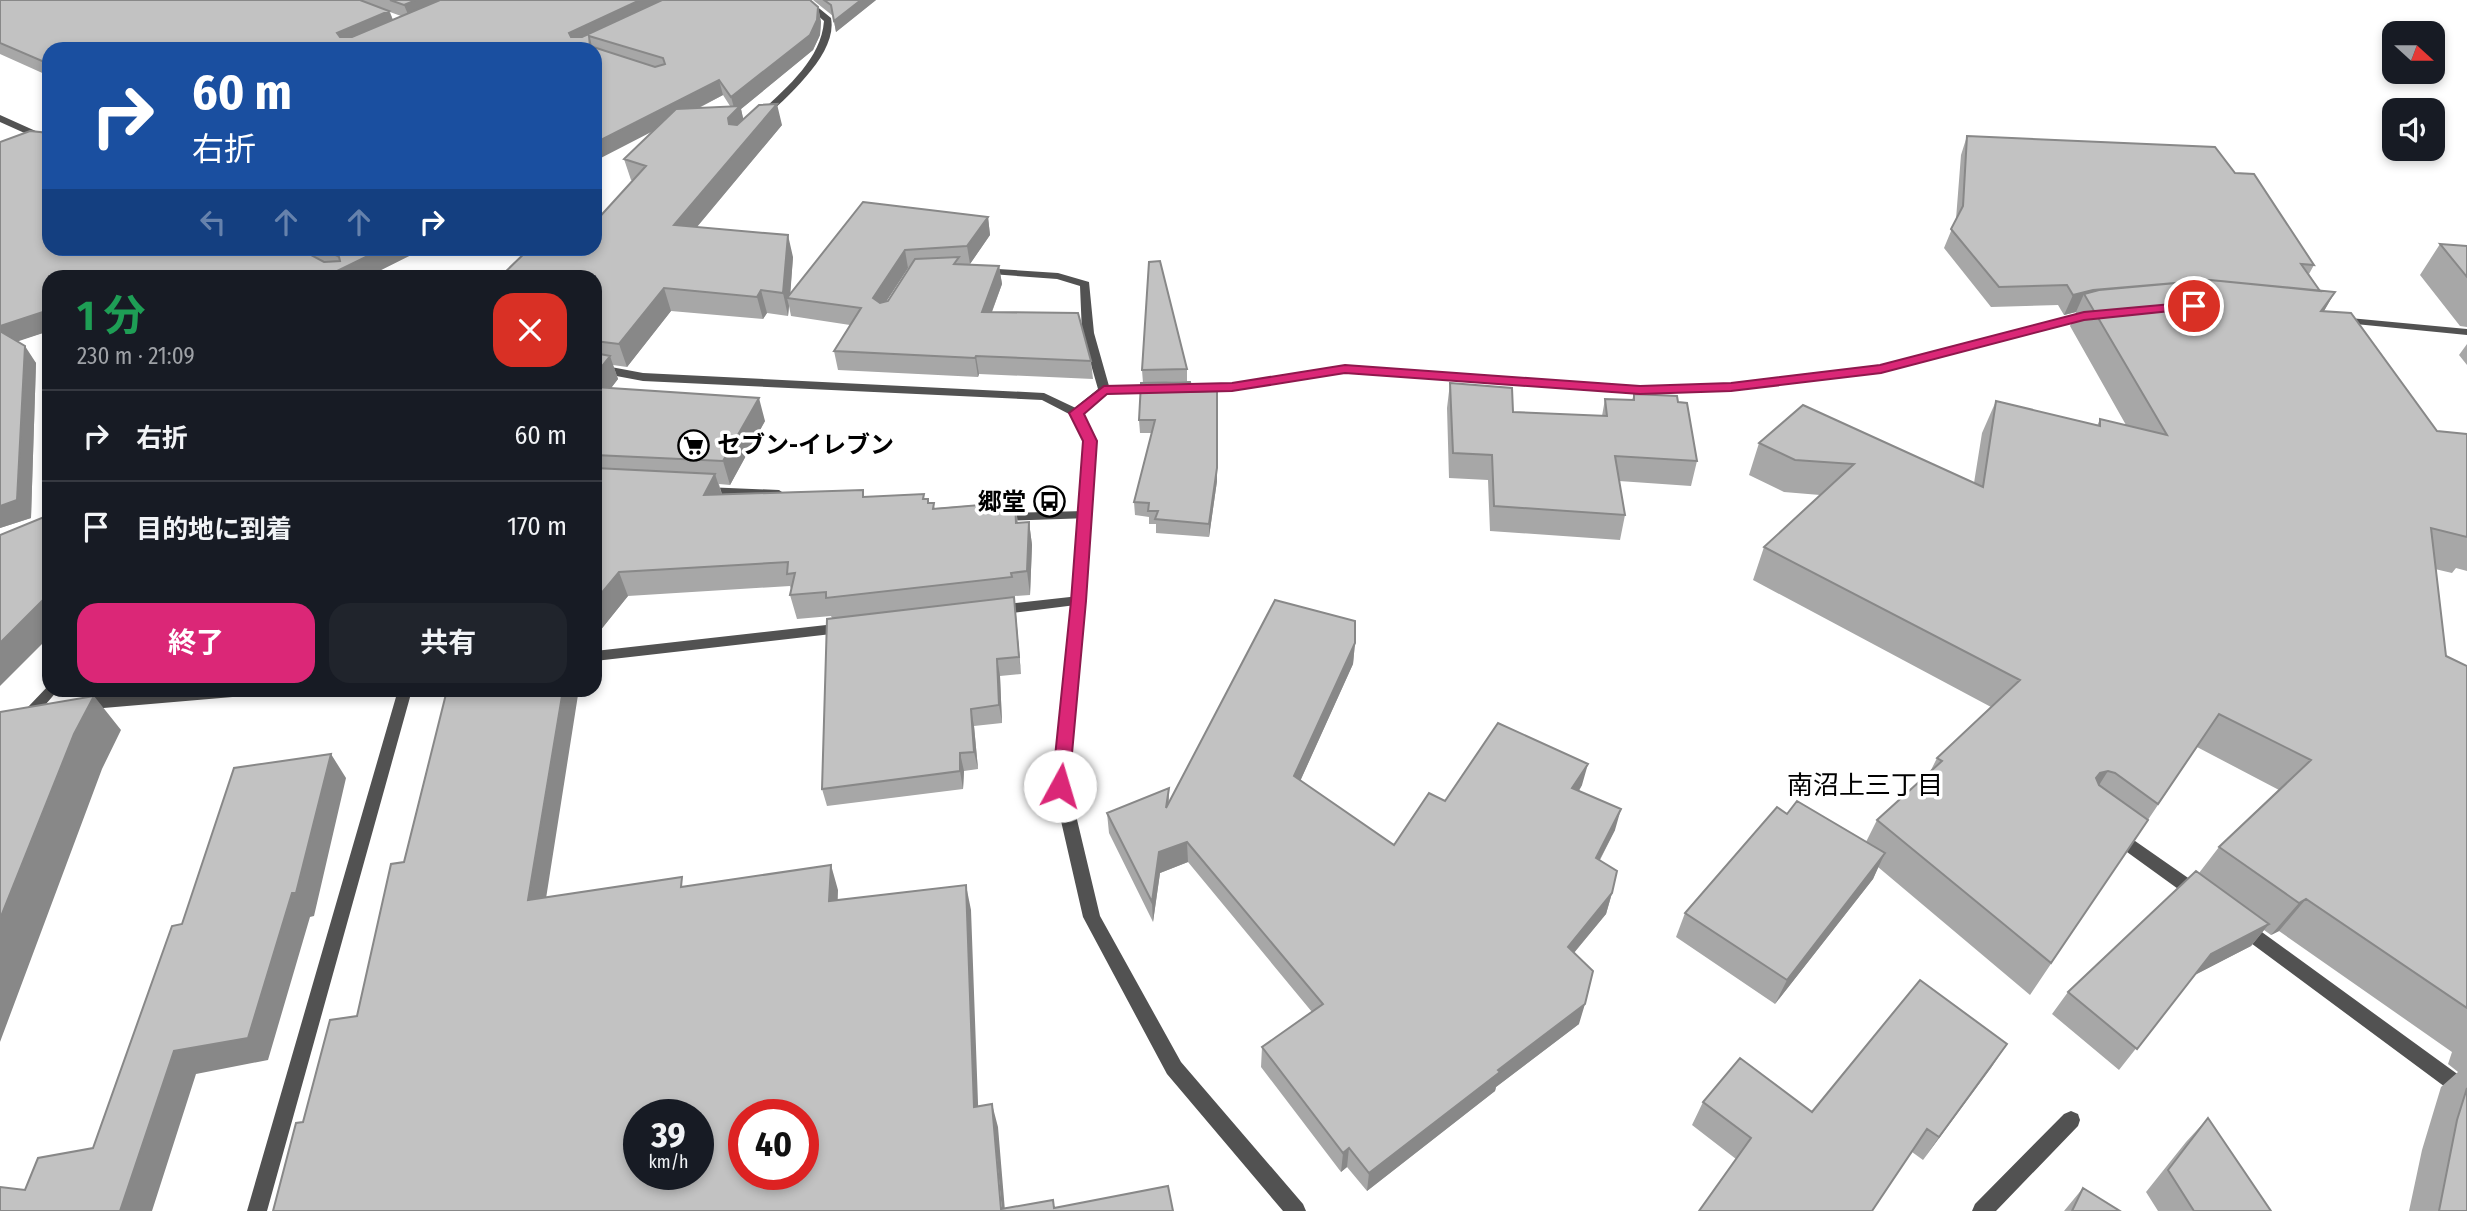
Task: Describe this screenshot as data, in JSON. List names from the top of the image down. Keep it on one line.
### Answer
{"districts":["南沼上三丁目"],"places":{"supermarket":["セブン-イレブン"],"bus stop":["郷堂"]},"north":"right","page":{"turn":["60 m","右折"],"heading":["1 分","230 m · 21:09"],"list":[{"name":"右折","value":"60 m"},{"name":"目的地に到着","value":"170 m"}],"buttons":["終了","共有"],"speed":"39 km/h","limit":"40"}}
